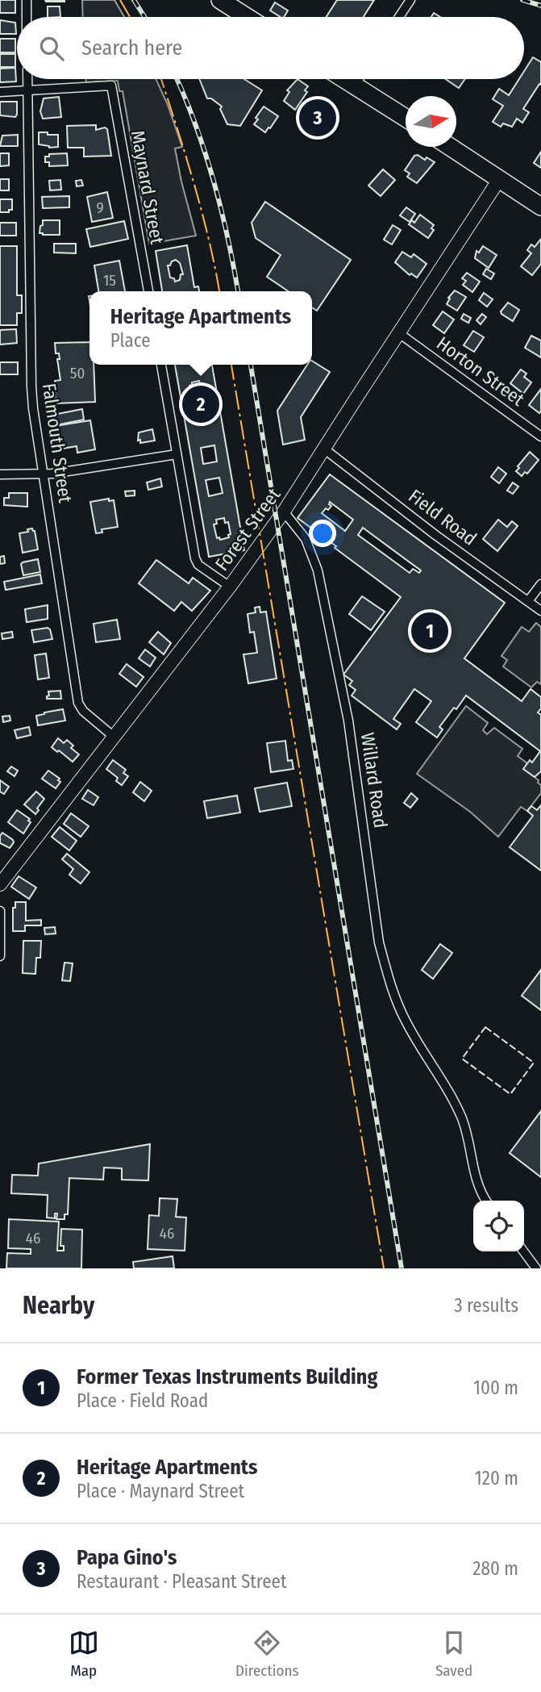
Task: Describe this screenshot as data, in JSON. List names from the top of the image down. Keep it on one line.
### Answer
{"streets":{"main road":["Forest Street"],"street":["Maynard Street","Horton Street","Falmouth Street","Field Road","Willard Road"]},"crossings":[["Maynard Street","Falmouth Street"],["Horton Street","Forest Street"],["Falmouth Street","Forest Street"],["Field Road","Forest Street"],["Forest Street","Willard Road"]],"house_numbers":["9","15","50","46","46"],"north":"right","page":{"search":"Search here","pins":["3","2","1"],"popup":["Heritage Apartments","Place"],"heading":["Nearby","3 results"],"list":[{"mark":"1","name":"Former Texas Instruments Building","note":"Place · Field Road","value":"100 m"},{"mark":"2","name":"Heritage Apartments","note":"Place · Maynard Street","value":"120 m"},{"mark":"3","name":"Papa Gino's","note":"Restaurant · Pleasant Street","value":"280 m"}],"nav":["Map","Directions","Saved"]}}
